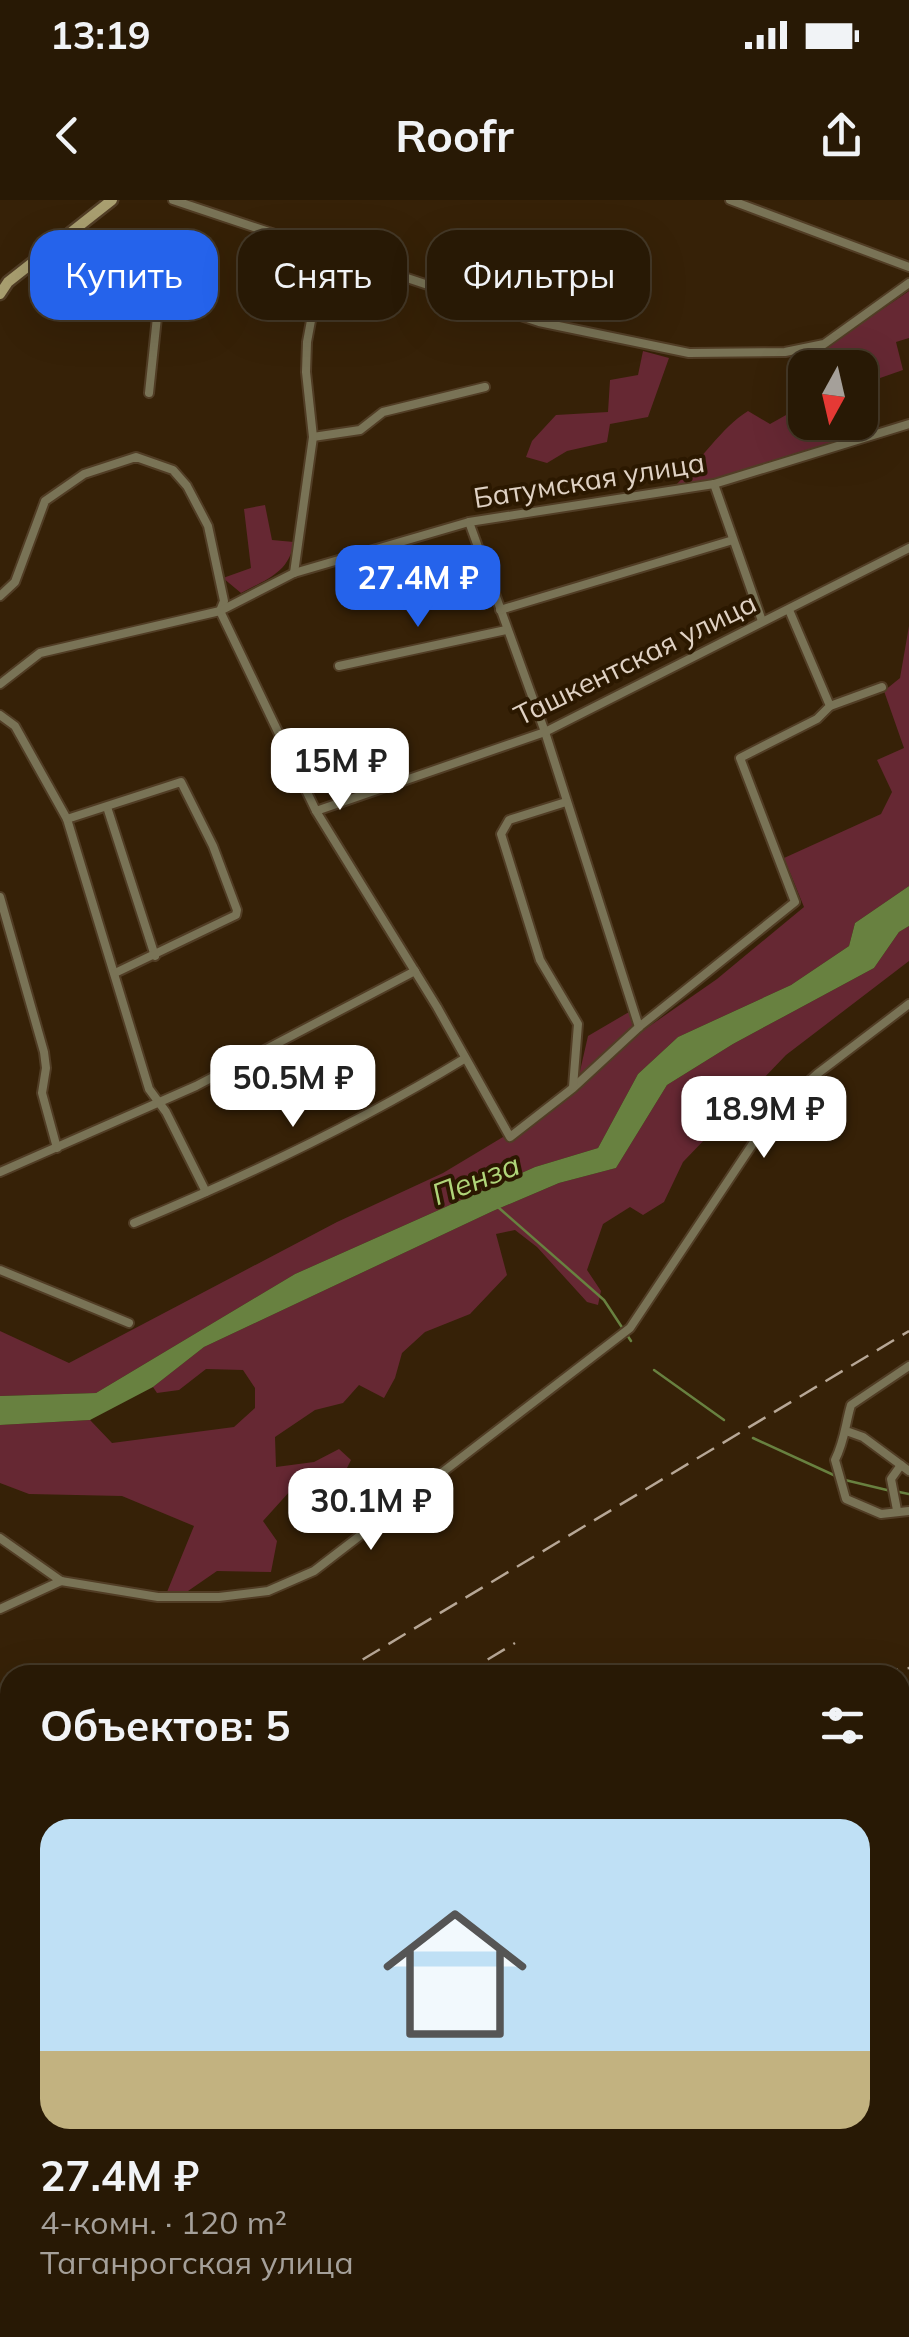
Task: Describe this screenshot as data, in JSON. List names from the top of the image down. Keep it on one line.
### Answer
{"streets":{"street":["Батумская улица","Ташкентская улица"]},"water":["Пенза"],"north":"bottom","page":{"status":"13:19","header":"Roofr","chip":["Купить","Снять","Фильтры"],"price":["27.4M ₽","15M ₽","50.5M ₽","18.9M ₽","30.1M ₽"],"heading":"Объектов: 5","list":[{"name":"27.4M ₽","note":"4-комн. · 120 m² · Таганрогская улица"}]}}
